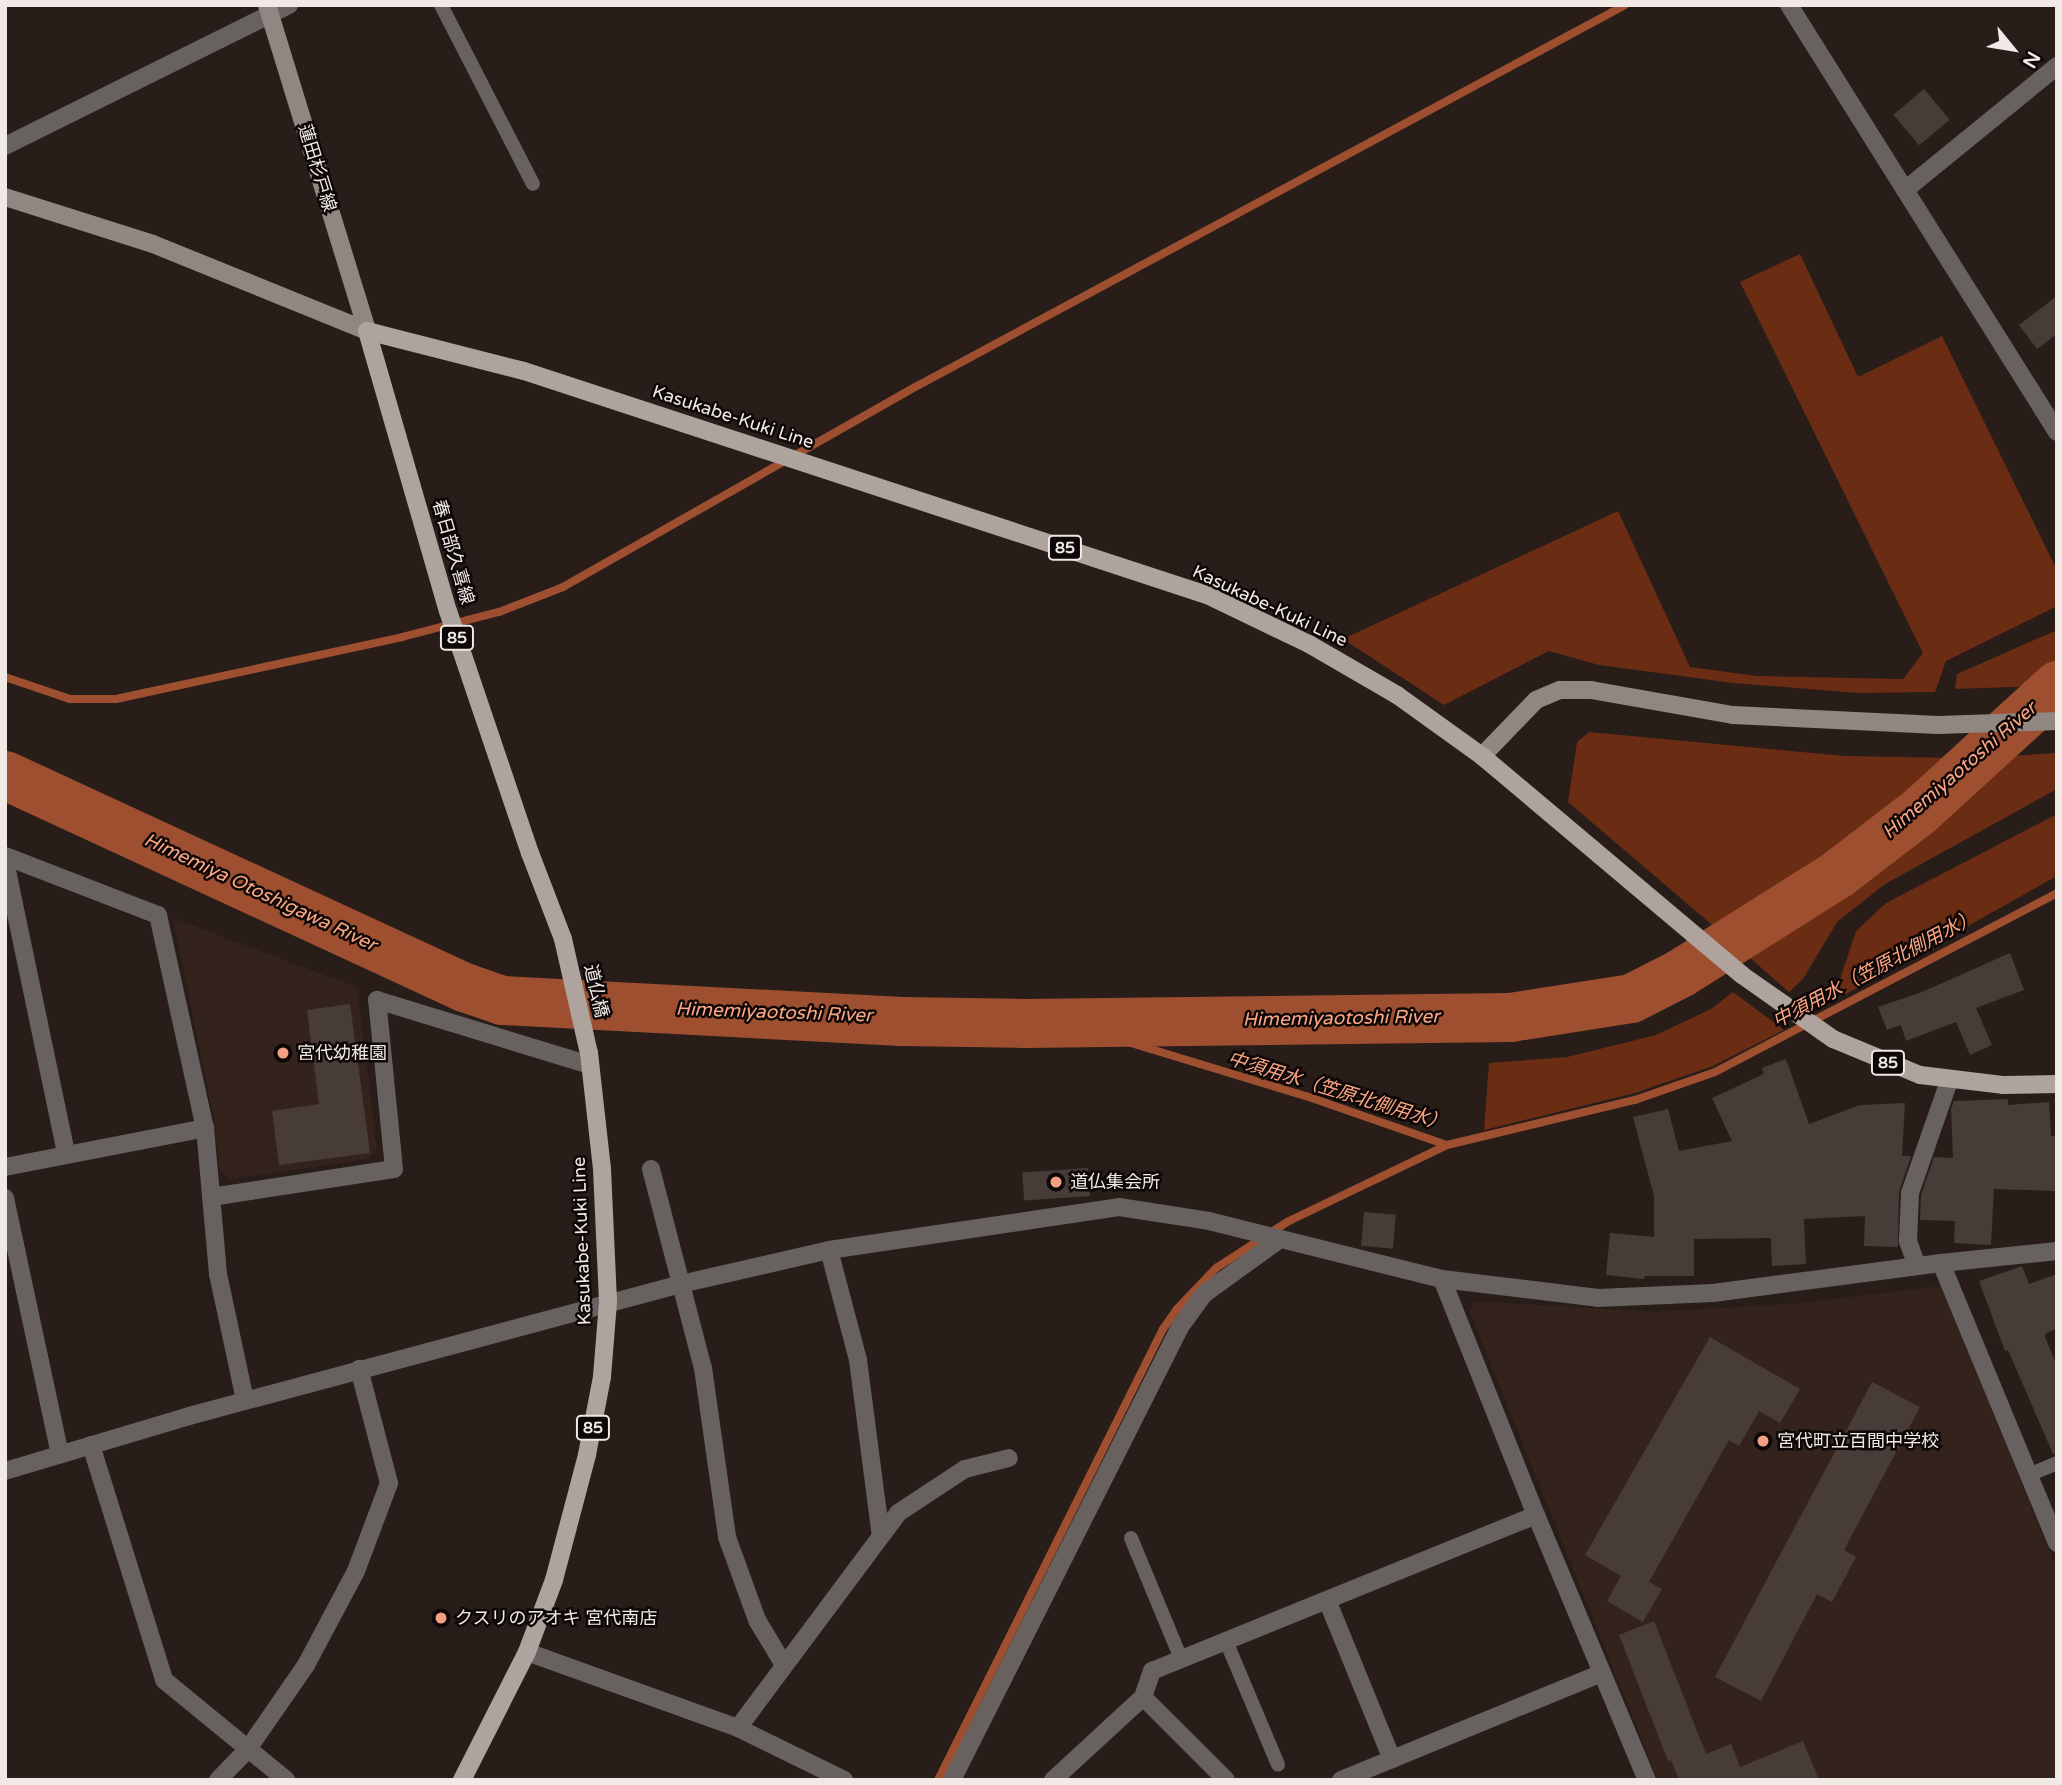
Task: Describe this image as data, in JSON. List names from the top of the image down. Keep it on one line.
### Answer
{"streets":{"main road":["Kasukabe-Kuki Line","85","春日部久喜線","道仏橋"],"street":["蓮田杉戸線"]},"crossings":[["蓮田杉戸線","Kasukabe-Kuki Line"],["蓮田杉戸線","春日部久喜線"],["Kasukabe-Kuki Line","春日部久喜線"],["Kasukabe-Kuki Line","道仏橋"],["春日部久喜線","道仏橋"]],"water":["Himemiyaotoshi River","Himemiya Otoshigawa River","中須用水（笠原北側用水）"],"places":["宮代幼稚園","道仏集会所","宮代町立百間中学校","クスリのアオキ 宮代南店"],"north":"bottom right"}
